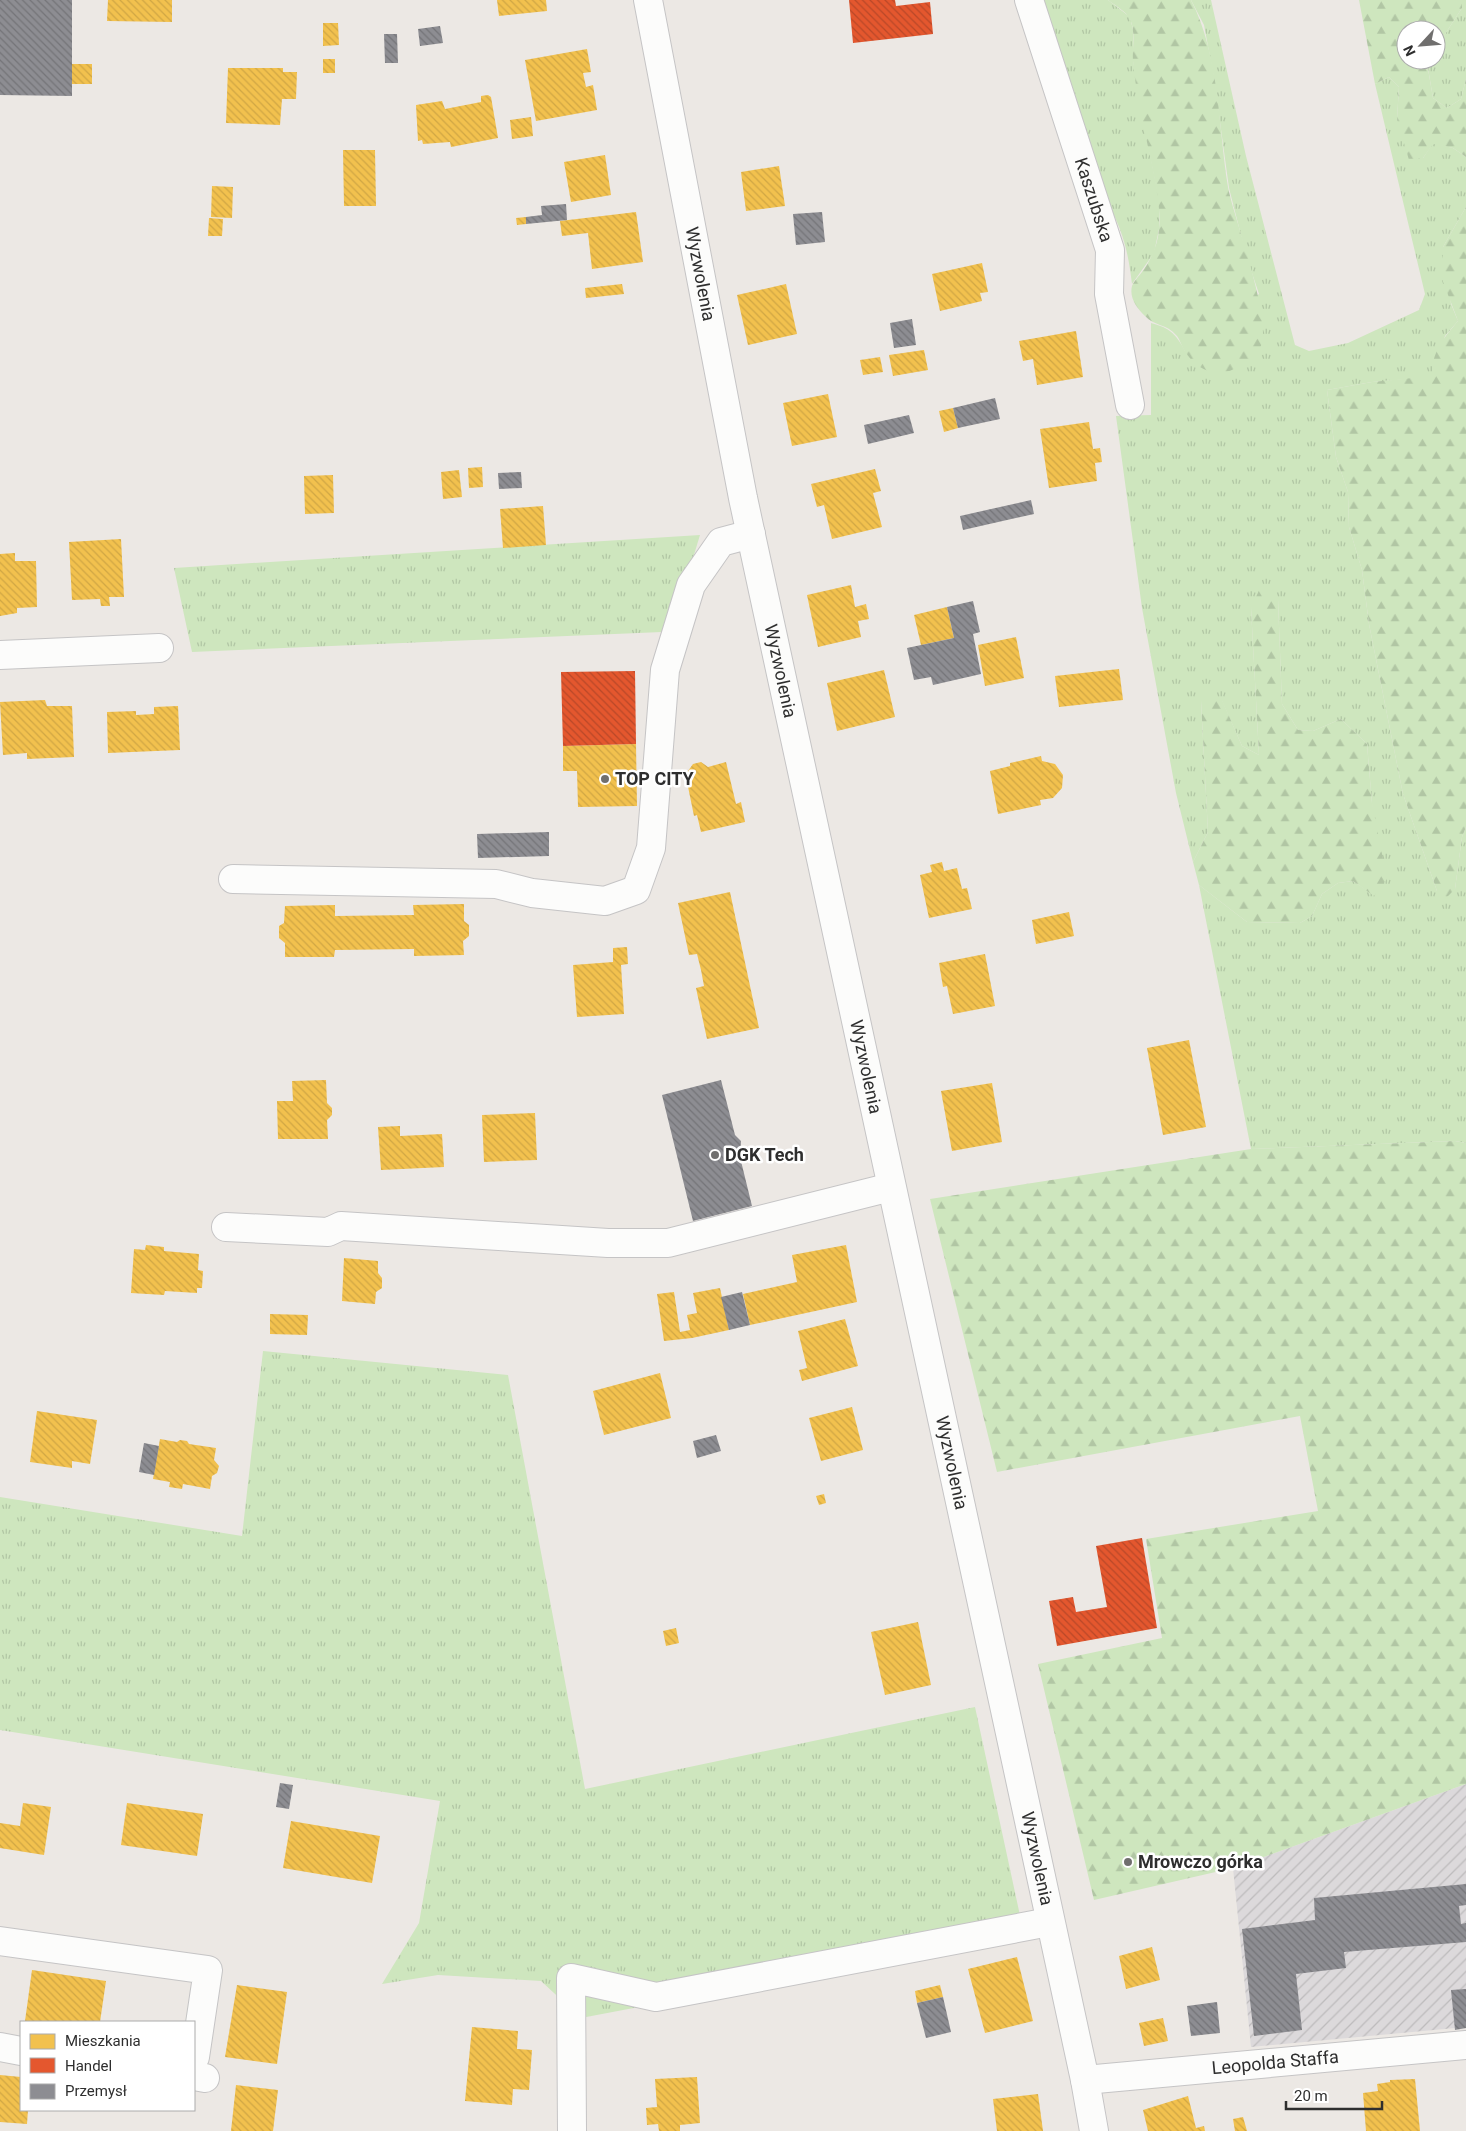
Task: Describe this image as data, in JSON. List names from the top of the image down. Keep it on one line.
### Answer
{"streets":{"street":["Kaszubska","Wyzwolenia","Leopolda Staffa"]},"crossings":[["Wyzwolenia","Leopolda Staffa"]],"places":["TOP CITY","DGK Tech","Mrowczo górka"],"legend":["Mieszkania","Handel","Przemysł"],"scale_bar":"20 m","north":"bottom left"}
